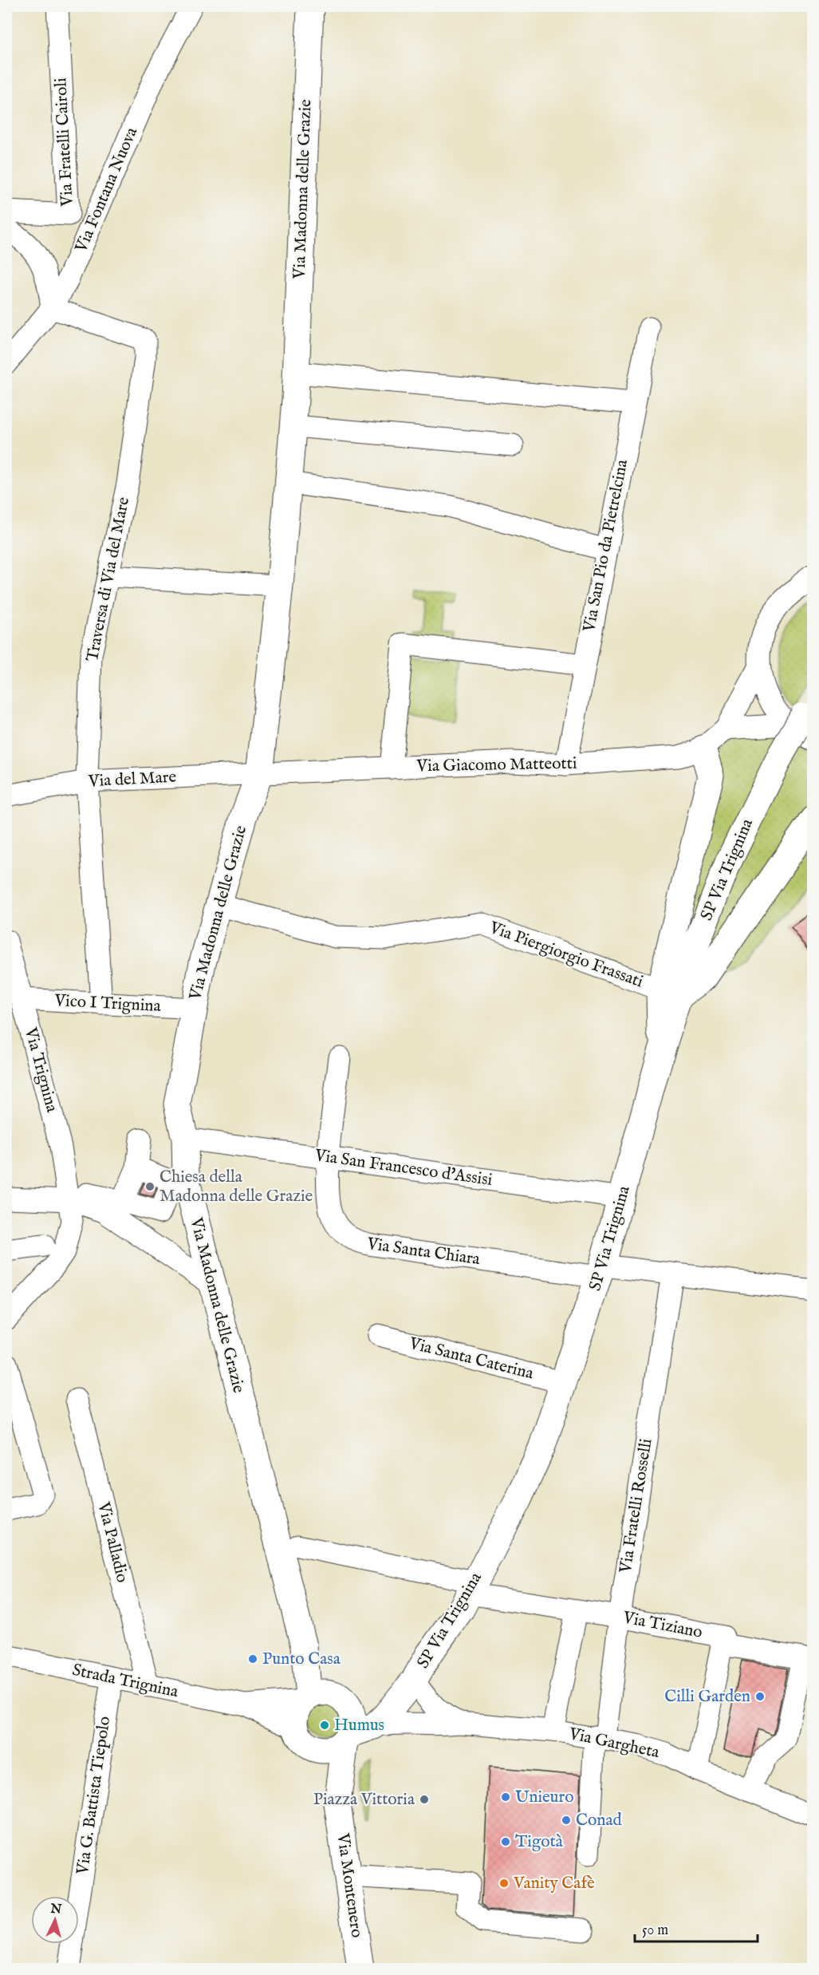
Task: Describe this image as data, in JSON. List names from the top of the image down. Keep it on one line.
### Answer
{"streets":{"main road":["Via Madonna delle Grazie","SP Via Trignina","Via Montenero"],"street":["Via Fratelli Cairoli","Via Fontana Nuova","Via San Pio da Pietrelcina","Traversa di Via del Mare","Via Giacomo Matteotti","Via del Mare","Via Piergiorgio Frassati","Vico I Trignina","Via Trignina","Via San Francesco d'Assisi","Via Santa Chiara","Via Santa Caterina","Via Fratelli Rosselli","Via Palladio","Via Tiziano","Strada Trignina","Via Gargheta","Via G. Battista Tiepolo"]},"crossings":[["Via Madonna delle Grazie","Via Giacomo Matteotti"],["Via Madonna delle Grazie","Via del Mare"],["Via Madonna delle Grazie","Via Piergiorgio Frassati"],["Via Madonna delle Grazie","Vico I Trignina"],["Via Madonna delle Grazie","Via San Francesco d'Assisi"],["Via Madonna delle Grazie","Strada Trignina"],["Via Fontana Nuova","Traversa di Via del Mare"],["Via San Pio da Pietrelcina","Via Giacomo Matteotti"],["Traversa di Via del Mare","Via del Mare"],["Traversa di Via del Mare","Vico I Trignina"],["Via Giacomo Matteotti","Via del Mare"],["SP Via Trignina","Via Piergiorgio Frassati"],["SP Via Trignina","Via San Francesco d'Assisi"],["SP Via Trignina","Via Santa Chiara"],["SP Via Trignina","Via Santa Caterina"],["SP Via Trignina","Via Tiziano"],["Vico I Trignina","Via Trignina"],["Via San Francesco d'Assisi","Via Santa Chiara"],["Via Santa Chiara","Via Fratelli Rosselli"],["Via Fratelli Rosselli","Via Tiziano"],["Via Fratelli Rosselli","Via Gargheta"],["Via Palladio","Strada Trignina"],["Via Tiziano","Via Gargheta"],["Strada Trignina","Via G. Battista Tiepolo"]],"places":["Chiesa della Madonna delle Grazie","Punto Casa","Cilli Garden","Humus","Unieuro","Piazza Vittoria","Conad","Tigotà","Vanity Cafè"],"scale_bar":"50 m","north":"top"}
